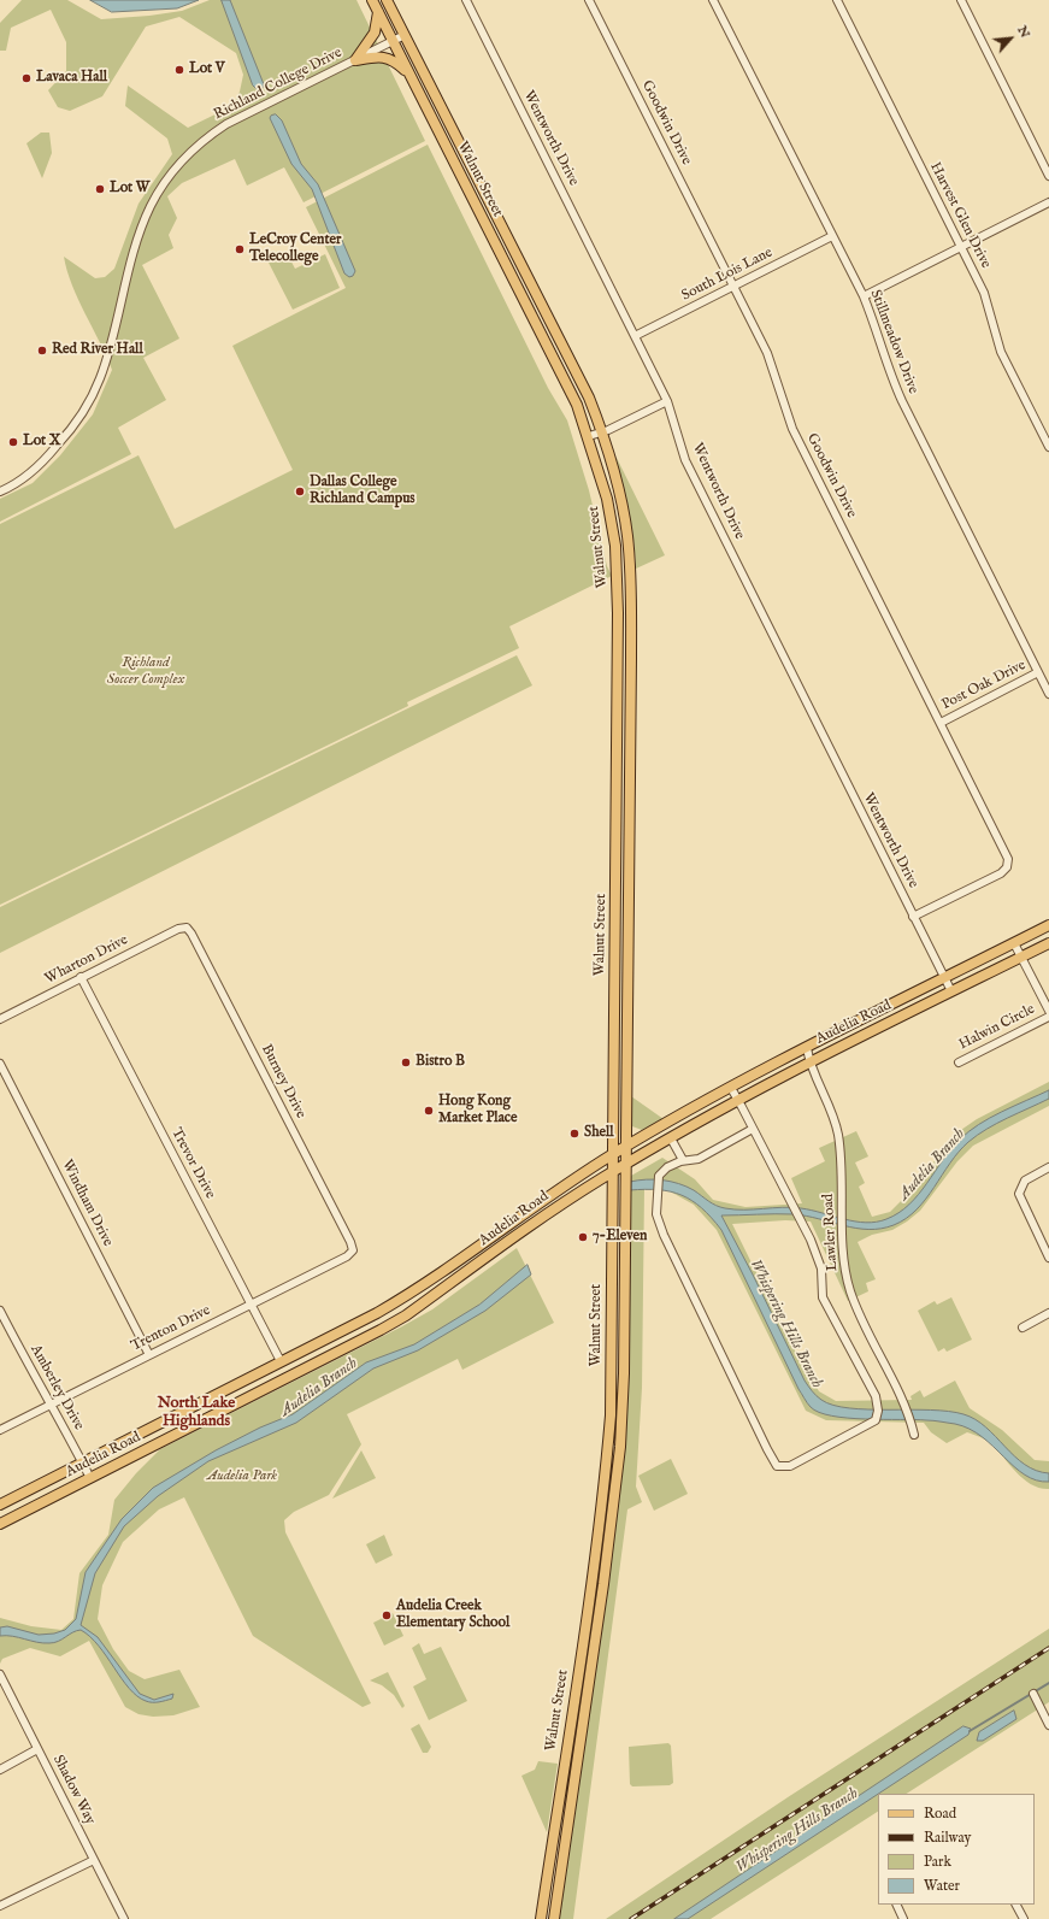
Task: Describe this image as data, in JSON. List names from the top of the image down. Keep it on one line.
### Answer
{"streets":{"main road":["Walnut Street","Audelia Road"],"street":["Richland College Drive","Goodwin Drive","Wentworth Drive","Harvest Glen Drive","South Lois Lane","Stillmeadow Drive","Post Oak Drive","Wharton Drive","Halwin Circle","Burney Drive","Trevor Drive","Windham Drive","Lawler Road","Trenton Drive","Amberley Drive","Shadow Way"]},"crossings":[["Richland College Drive","Walnut Street"],["Goodwin Drive","Wentworth Drive"],["Goodwin Drive","South Lois Lane"],["Goodwin Drive","Post Oak Drive"],["Wentworth Drive","South Lois Lane"],["Wentworth Drive","Audelia Road"],["Walnut Street","Audelia Road"],["South Lois Lane","Stillmeadow Drive"],["Stillmeadow Drive","Post Oak Drive"],["Wharton Drive","Burney Drive"],["Wharton Drive","Trevor Drive"],["Audelia Road","Trevor Drive"],["Audelia Road","Lawler Road"],["Audelia Road","Amberley Drive"],["Burney Drive","Trenton Drive"],["Trevor Drive","Trenton Drive"],["Windham Drive","Trenton Drive"],["Trenton Drive","Amberley Drive"]],"districts":["North Lake Highlands"],"water":["Audelia Branch","Whispering Hills Branch"],"parks":["Richland Soccer Complex","Audelia Park"],"places":["Lot V","Lavaca Hall","Lot W","LeCroy Center Telecollege","Red River Hall","Lot X","Dallas College Richland Campus","Bistro B","Hong Kong Market Place","Shell","7-Eleven","Audelia Creek Elementary School"],"legend":["Road","Railway","Park","Water"],"north":"top right"}
